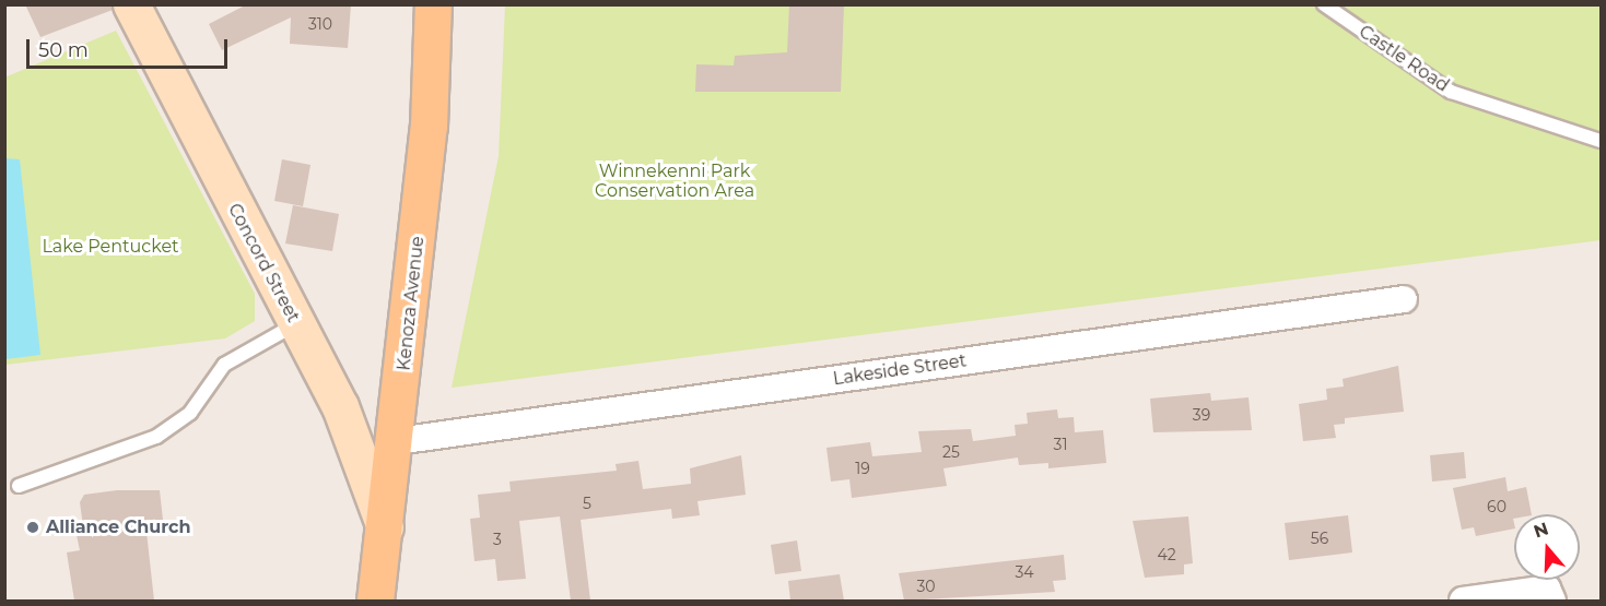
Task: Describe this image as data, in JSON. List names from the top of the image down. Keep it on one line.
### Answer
{"streets":{"main road":["Concord Street","Kenoza Avenue"],"street":["Lakeside Street"],"lane":["Castle Road"]},"crossings":[["Concord Street","Kenoza Avenue"],["Kenoza Avenue","Lakeside Street"]],"parks":["Winnekenni Park Conservation Area","Lake Pentucket"],"places":["Alliance Church"],"house_numbers":["310","39","31","25","19","5","60","56","3","42","34","30"],"scale_bar":"50 m","north":"top"}
